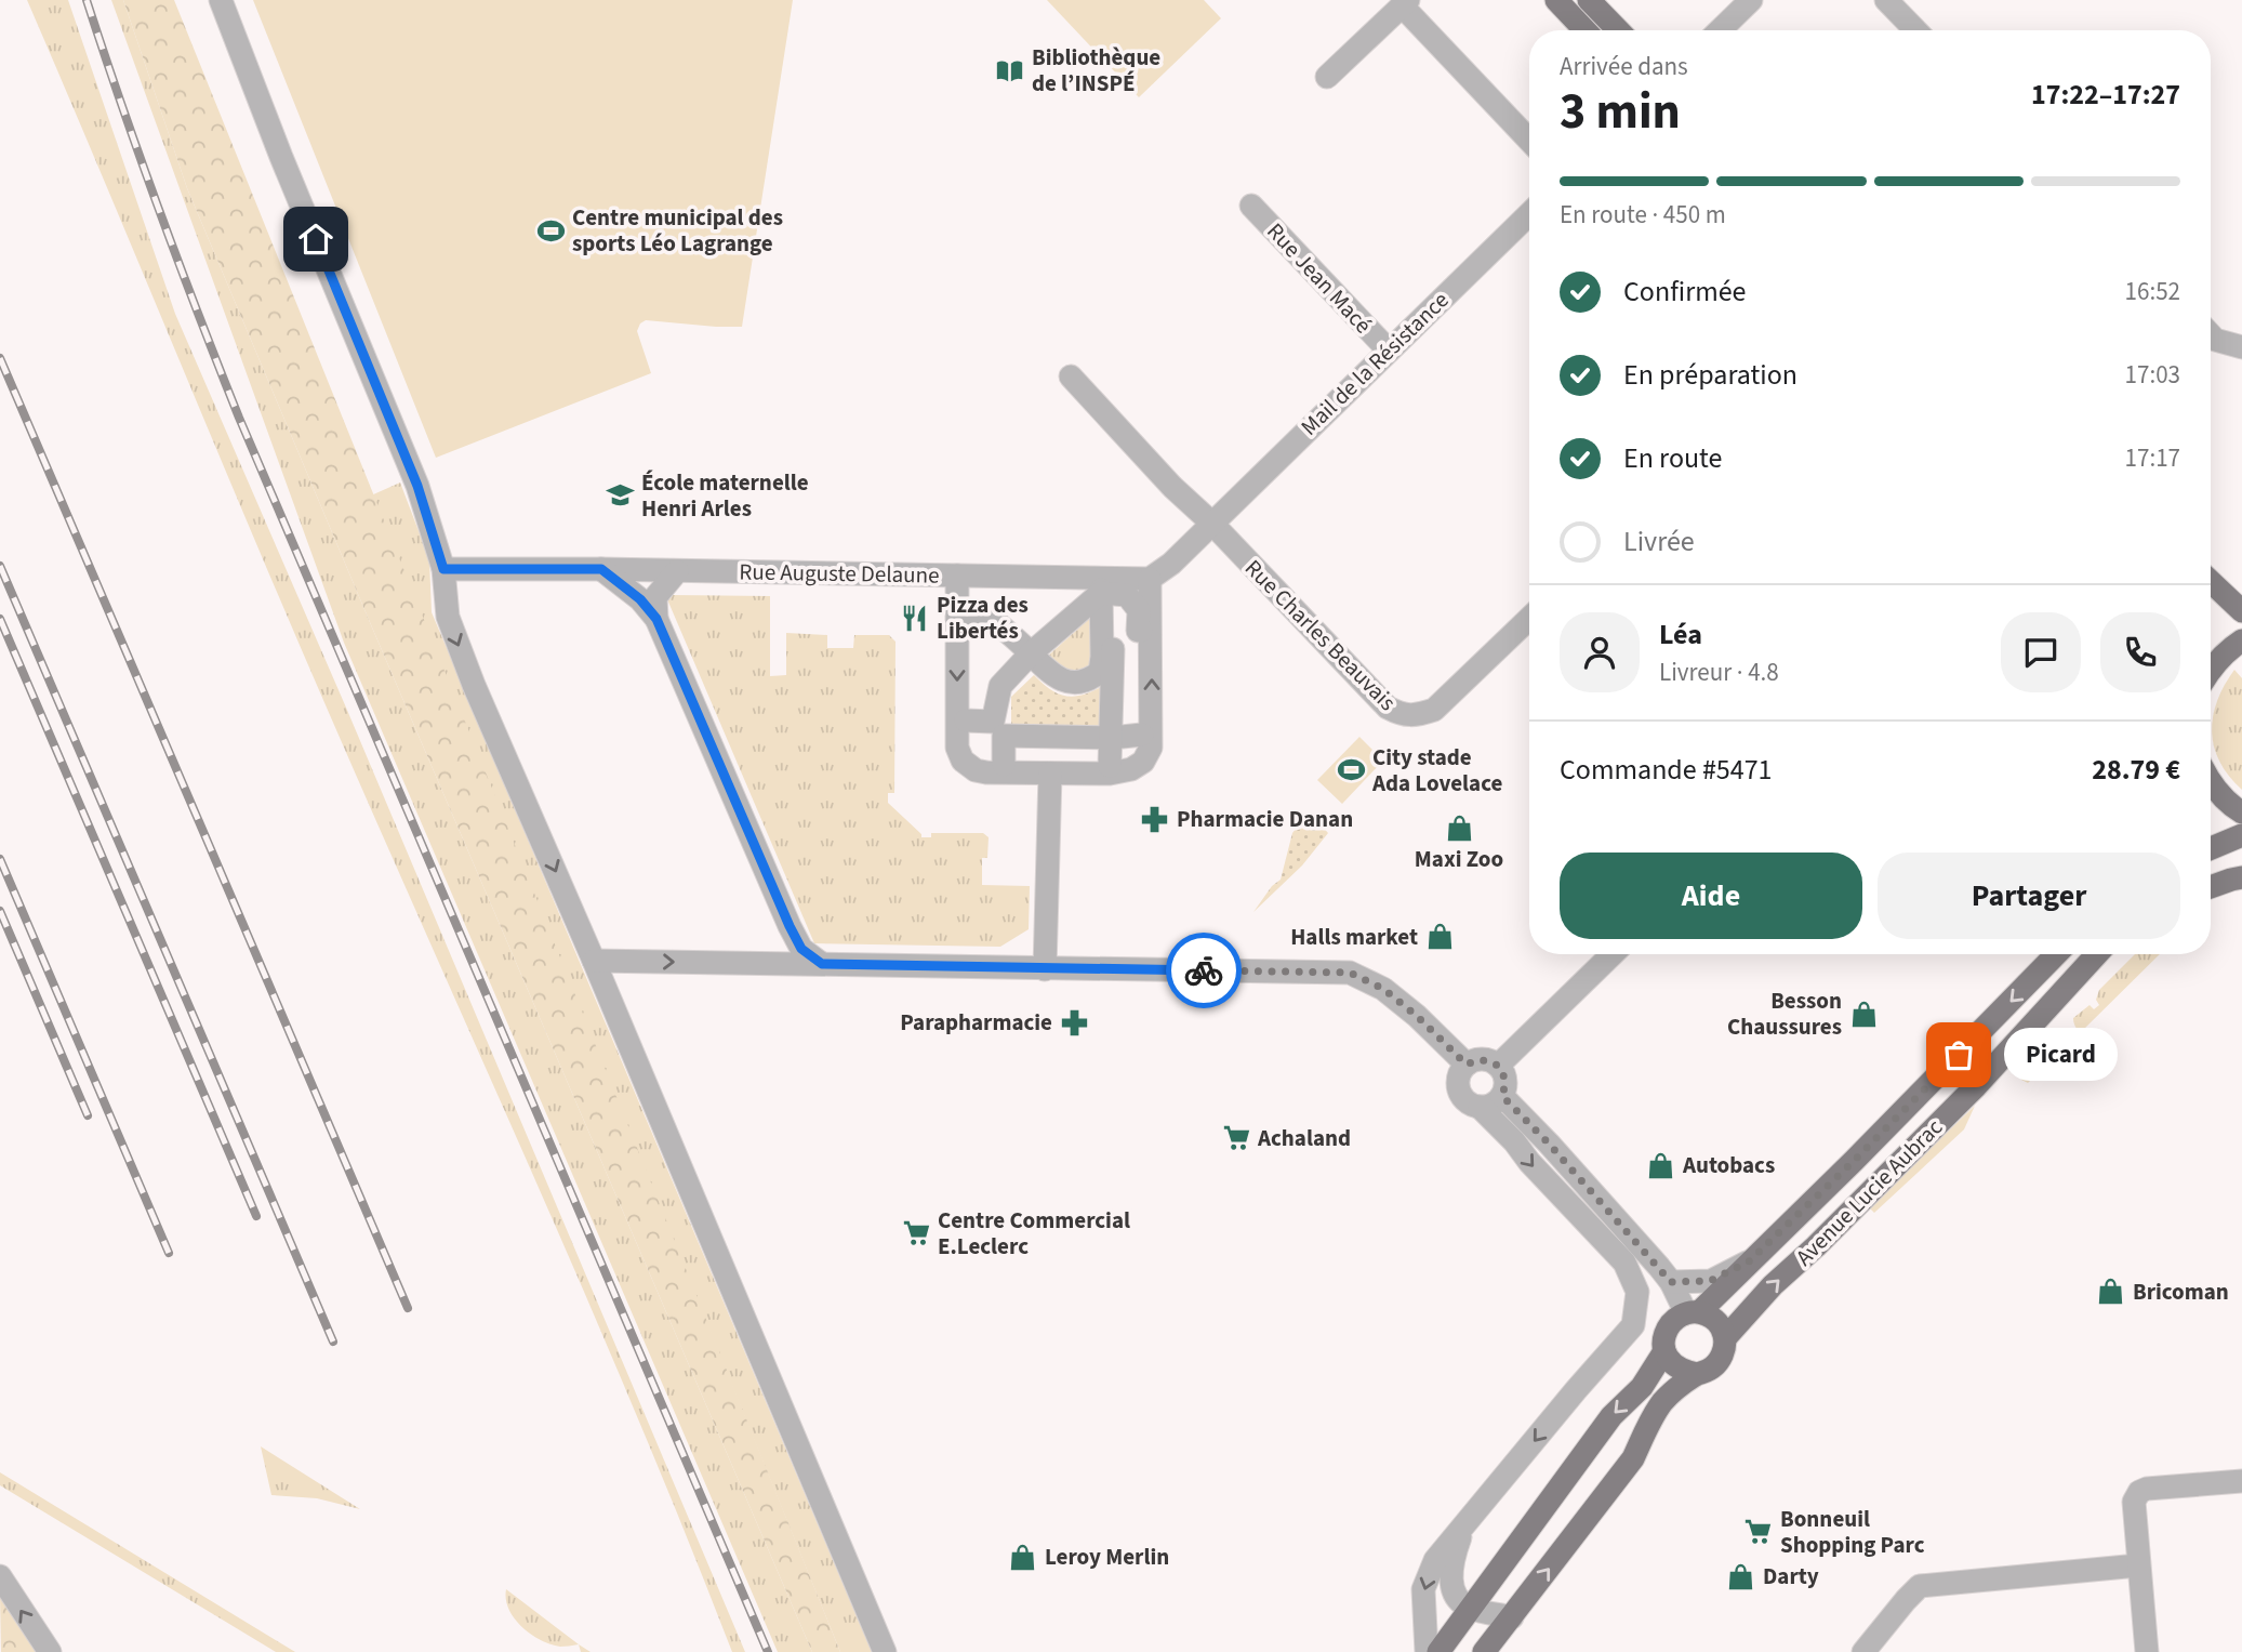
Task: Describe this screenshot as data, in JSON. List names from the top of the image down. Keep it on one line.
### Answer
{"streets":{"main road":["Avenue Lucie Aubrac"],"street":["Rue Jean Macé","Mail de la Résistance","Rue Auguste Delaune","Rue Charles Beauvais"]},"crossings":[["Rue Jean Macé","Mail de la Résistance"],["Mail de la Résistance","Rue Charles Beauvais"]],"places":{"library":["Bibliothèque de l’INSPÉ"],"sports":["Centre municipal des sports Léo Lagrange","City stade Ada Lovelace"],"school or university":["École maternelle Henri Arles"],"restaurant":["Pizza des Libertés"],"pharmacy":["Pharmacie Danan","Parapharmacie"],"shop":["Maxi Zoo","Halls market","Besson Chaussures","Autobacs","Bricoman","Leroy Merlin","Darty"],"other":["Picard"],"supermarket":["Achaland","Centre Commercial E.Leclerc","Bonneuil Shopping Parc"]},"page":{"heading":["3 min","Arrivée dans","17:22–17:27"],"panel":["Léa","Livreur · 4.8","Commande #5471","28.79 €"],"bar":"En route · 450 m","list":[["Confirmée","16:52"],["En préparation","17:03"],["En route","17:17"],"Livrée"],"buttons":["Aide","Partager"],"bubble":"Picard"}}
